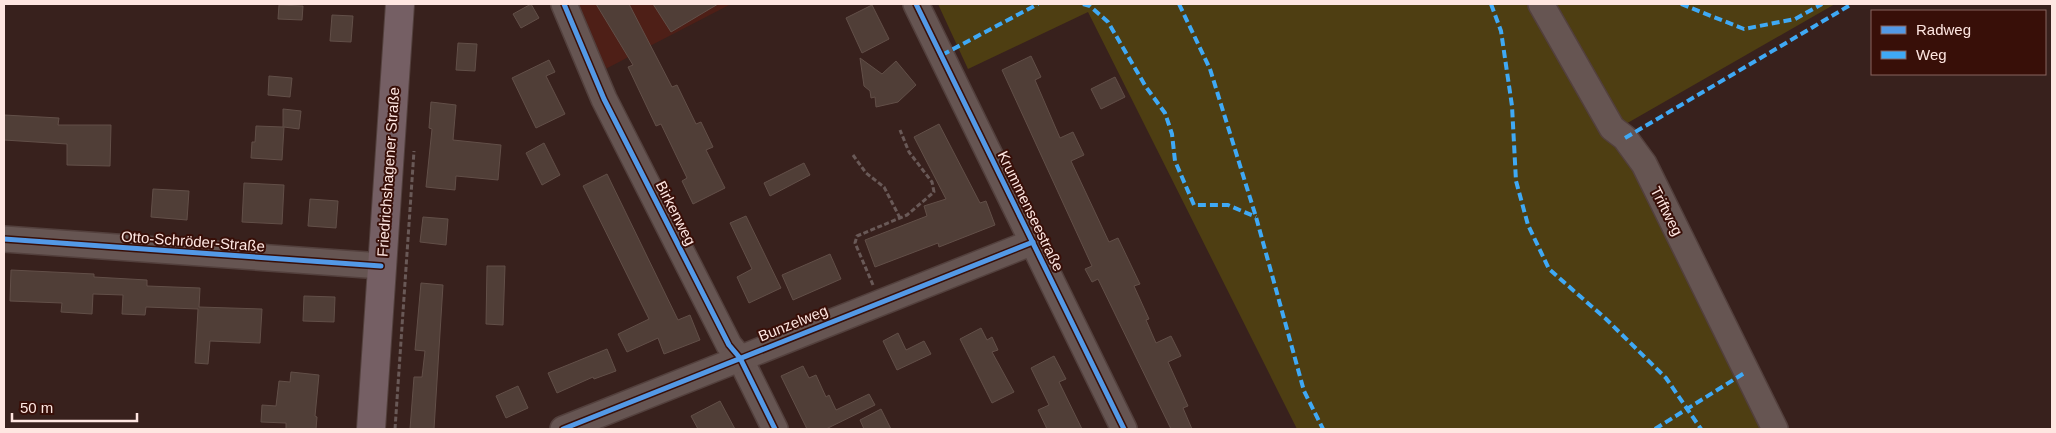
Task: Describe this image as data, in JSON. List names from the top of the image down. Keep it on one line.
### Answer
{"streets":{"main road":["Friedrichshagener Straße"],"street":["Krummenseestraße","Triftweg","Birkenweg","Otto-Schröder-Straße","Bunzelweg"]},"crossings":[["Friedrichshagener Straße","Otto-Schröder-Straße"],["Krummenseestraße","Bunzelweg"],["Birkenweg","Bunzelweg"]],"legend":["Radweg","Weg"],"scale_bar":"50 m"}
